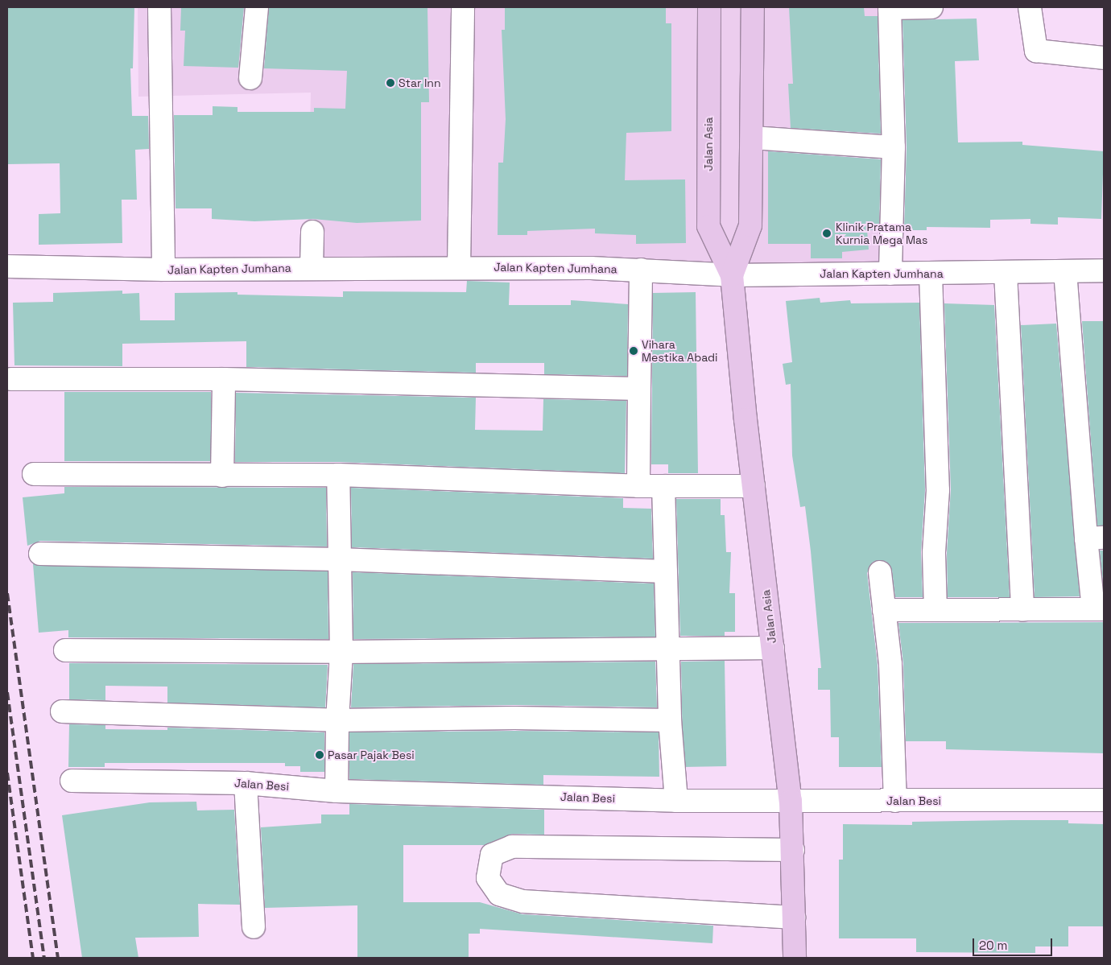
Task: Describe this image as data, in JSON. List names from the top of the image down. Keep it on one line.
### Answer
{"streets":{"main road":["Jalan Asia"],"street":["Jalan Kapten Jumhana","Jalan Besi"]},"crossings":[["Jalan Asia","Jalan Kapten Jumhana"],["Jalan Asia","Jalan Besi"]],"places":["Star Inn","Klinik Pratama Kurnia Mega Mas","Vihara Mestika Abadi","Pasar Pajak Besi"],"scale_bar":"20 m"}
